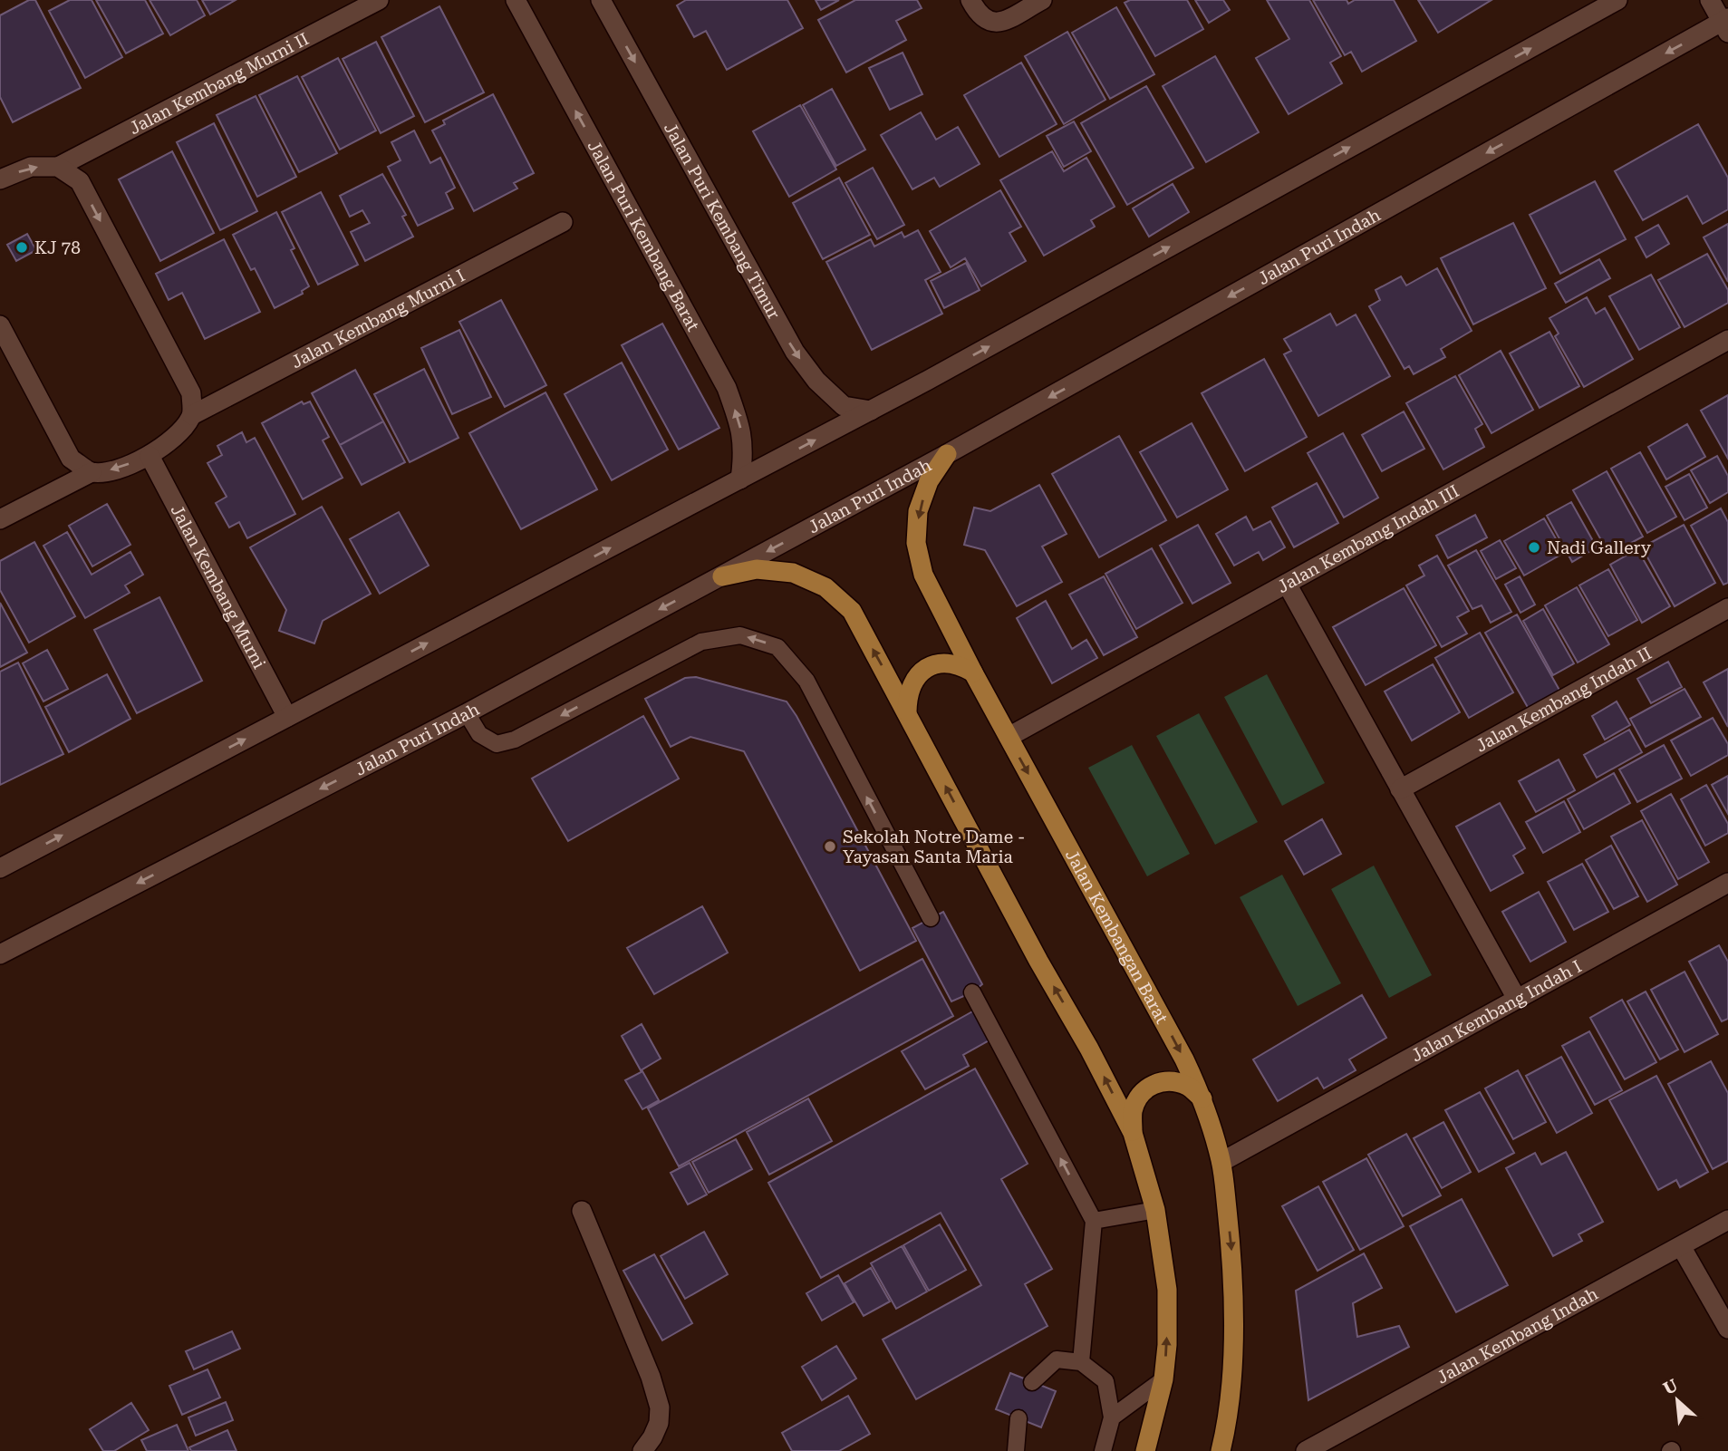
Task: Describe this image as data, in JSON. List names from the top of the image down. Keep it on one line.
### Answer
{"streets":{"main road":["Jalan Kembangan Barat"],"street":["Jalan Kembang Murni II","Jalan Puri Kembang Timur","Jalan Puri Kembang Barat","Jalan Puri Indah","Jalan Kembang Murni I","Jalan Kembang Indah III","Jalan Kembang Murni","Jalan Kembang Indah II","Jalan Kembang Indah I","Jalan Kembang Indah"]},"crossings":[["Jalan Puri Indah","Jalan Kembangan Barat"],["Jalan Kembang Indah III","Jalan Kembangan Barat"],["Jalan Kembangan Barat","Jalan Kembang Indah I"]],"one_way":["Jalan Puri Kembang Timur","Jalan Puri Kembang Barat"],"places":["KJ 78","Nadi Gallery","Sekolah Notre Dame - Yayasan Santa Maria"],"north":"top left"}
